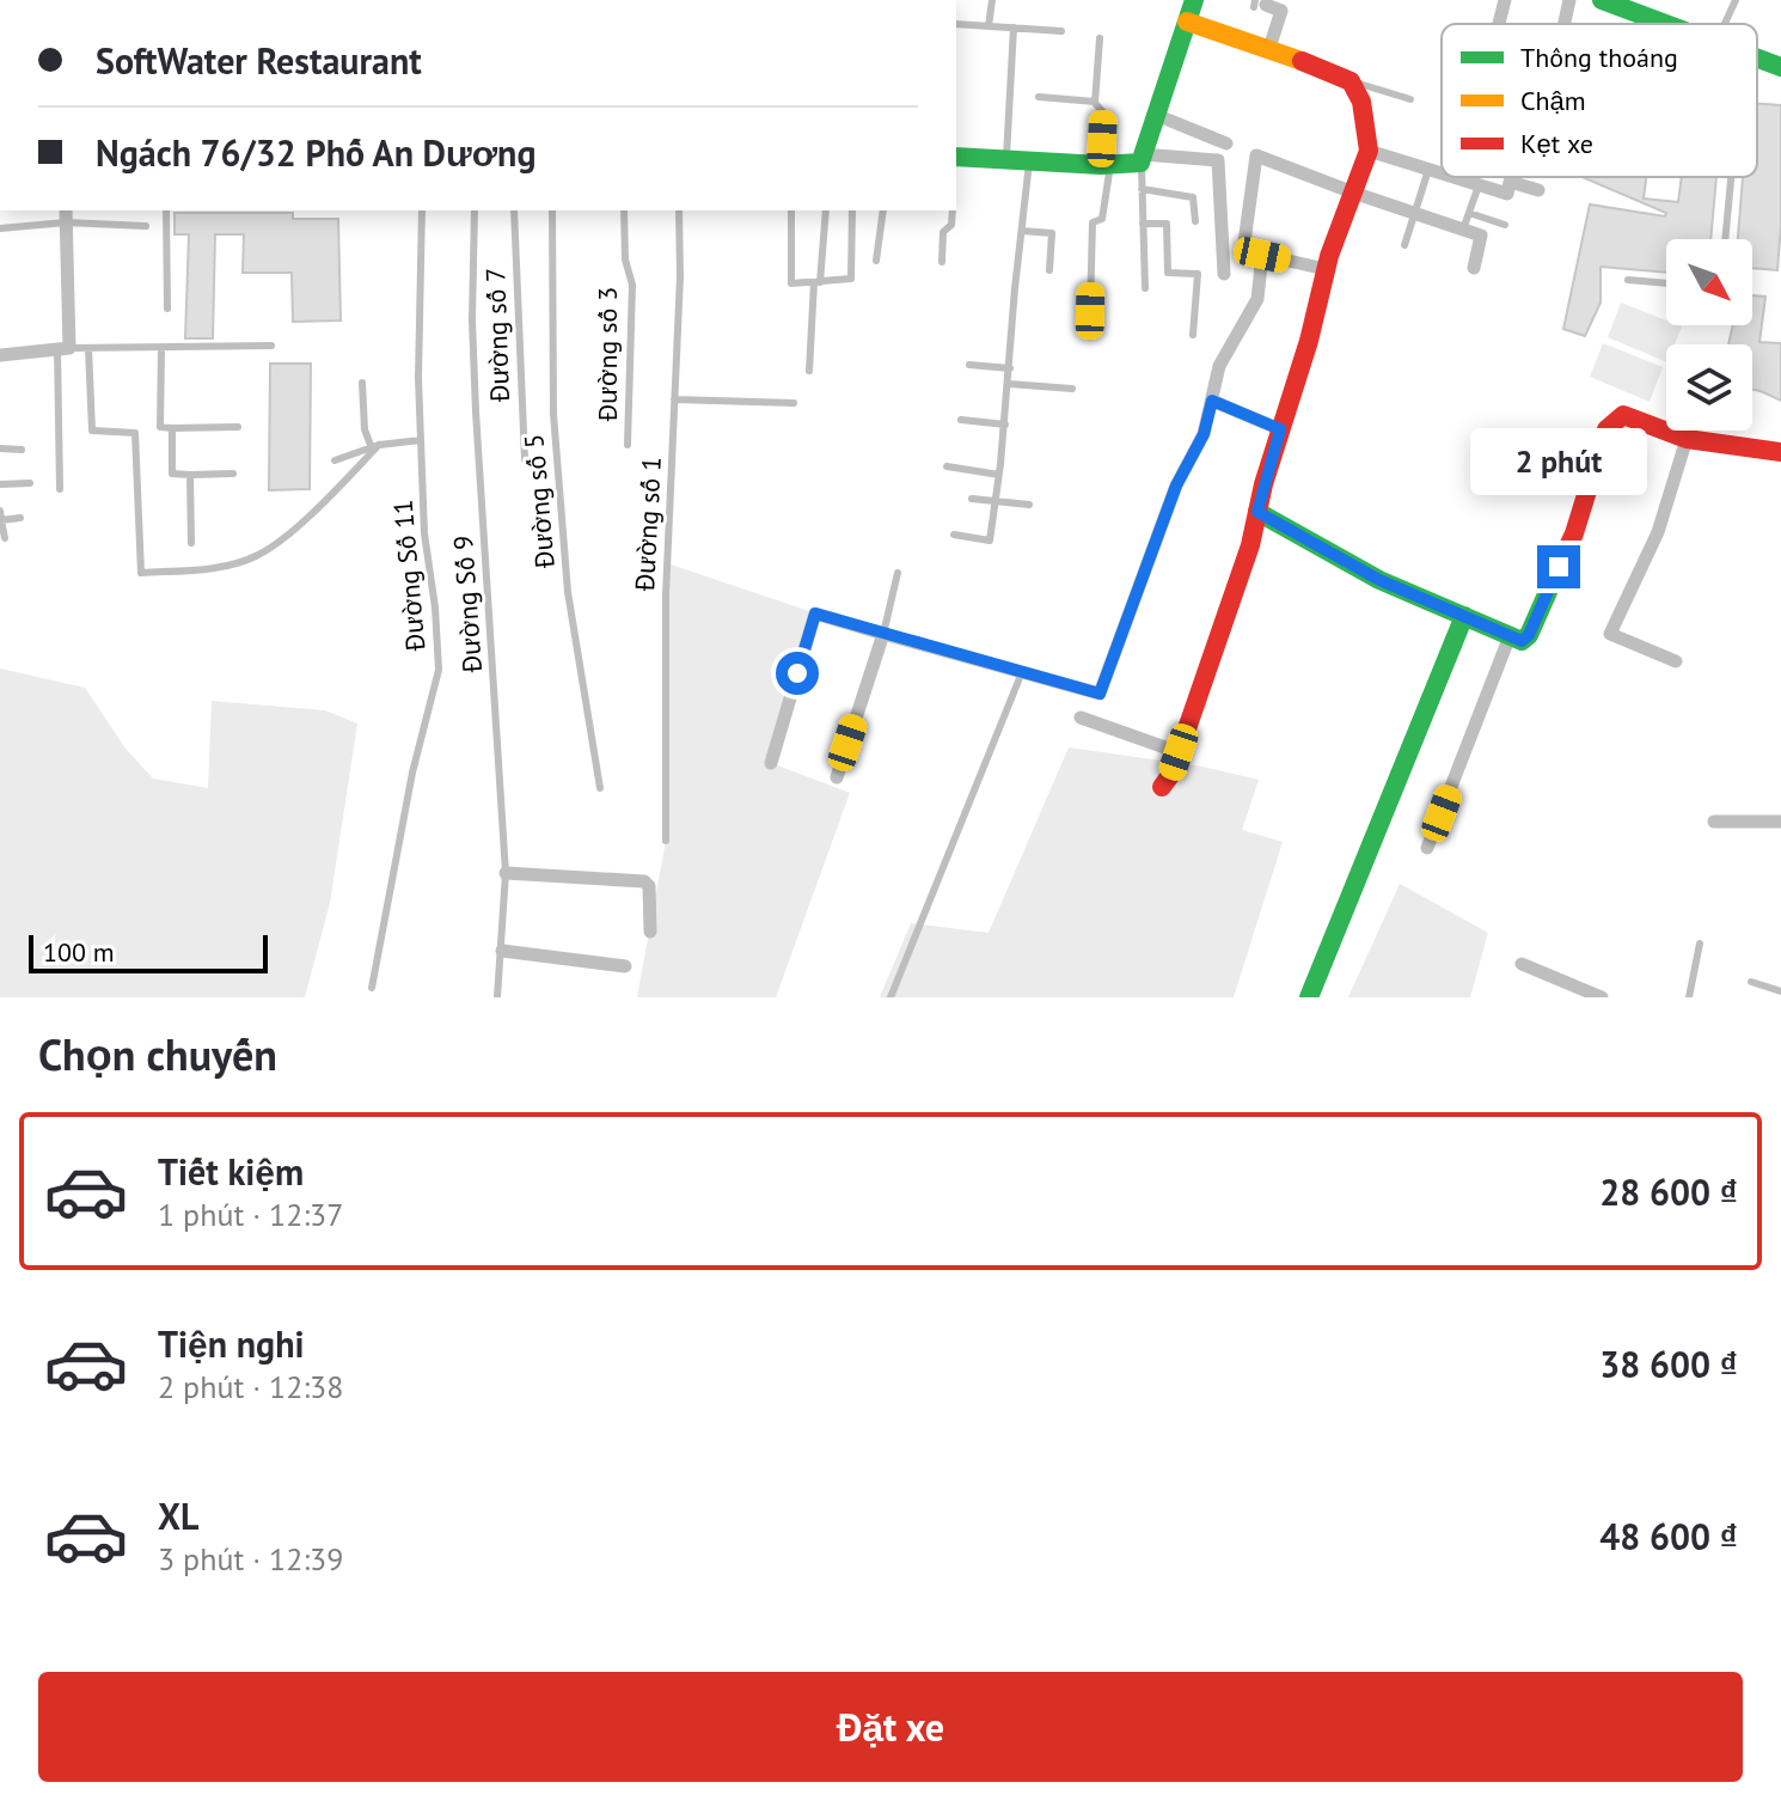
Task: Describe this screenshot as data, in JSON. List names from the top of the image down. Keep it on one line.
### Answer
{"streets":{"lane":["Đường số 7","Đường số 3","Đường số 5","Đường số 1","Đường Số 11","Đường Số 9"]},"legend":["Thông thoáng","Chậm","Kẹt xe"],"scale_bar":"100 m","north":"bottom right","page":{"banner":["SoftWater Restaurant","Ngách 76/32 Phố An Dương"],"bubble":"2 phút","scale":"100 m","heading":"Chọn chuyến","list":[{"name":"Tiết kiệm","note":"1 phút · 12:37","value":"28 600 ₫"},{"name":"Tiện nghi","note":"2 phút · 12:38","value":"38 600 ₫"},{"name":"XL","note":"3 phút · 12:39","value":"48 600 ₫"}],"buttons":"Đặt xe"}}
